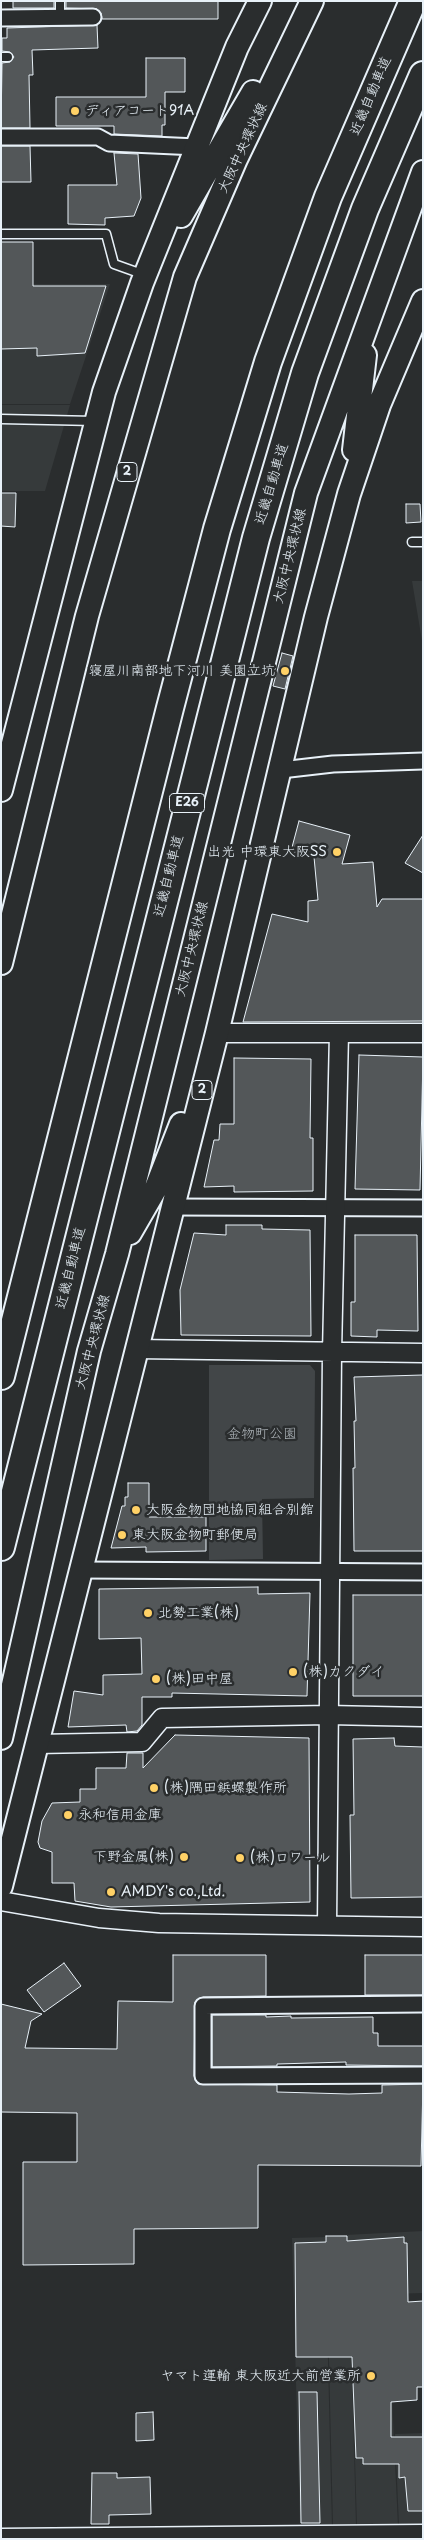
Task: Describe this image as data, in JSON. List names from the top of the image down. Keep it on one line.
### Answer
{"streets":{"highway":["近畿自動車道","E26"],"main road":["大阪中央環状線","2"]},"parks":["金物町公園"],"places":["ディアコート91A","寝屋川南部地下河川 美園立坑","出光 中環東大阪SS","大阪金物団地協同組合別館","東大阪金物町郵便局","北勢工業(株)","(株)カクダイ","(株)田中屋","(株)隅田鋲螺製作所","永和信用金庫","下野金属(株)","(株)ロワール","AMDY's co.,Ltd.","ヤマト運輸 東大阪近大前営業所"]}
